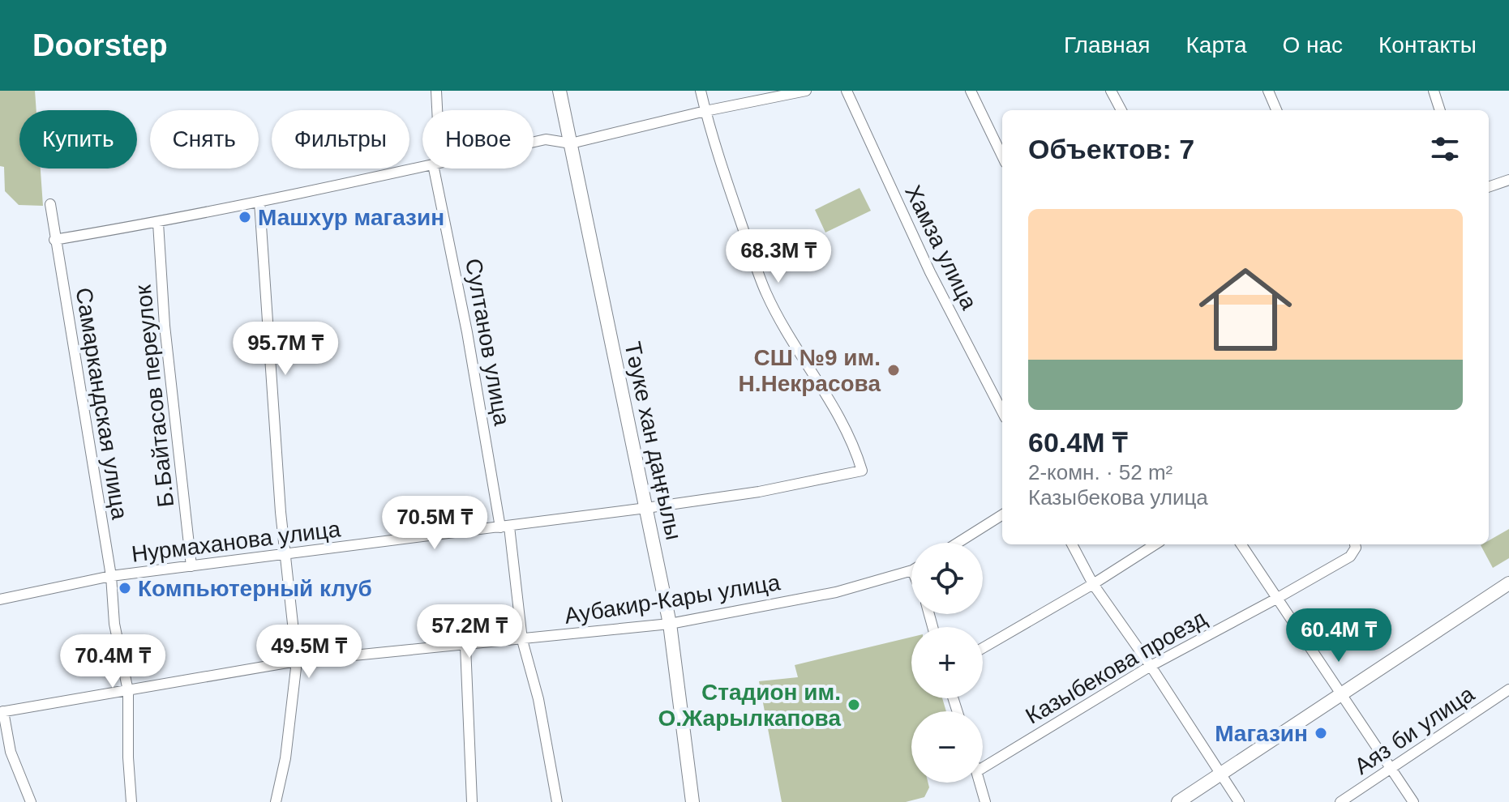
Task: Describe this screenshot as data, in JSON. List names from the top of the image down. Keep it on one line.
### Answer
{"streets":{"street":["Хамза улица","Султанов улица","Б.Байтасов переулок","Самаркандская улица","Тәуке хан даңғылы","Нурмаханова улица","Аубакир-Кары улица","Казыбекова проезд","Аяз би улица"]},"crossings":[["Султанов улица","Нурмаханова улица"],["Султанов улица","Аубакир-Кары улица"],["Б.Байтасов переулок","Нурмаханова улица"],["Самаркандская улица","Нурмаханова улица"],["Самаркандская улица","Аубакир-Кары улица"],["Тәуке хан даңғылы","Нурмаханова улица"],["Тәуке хан даңғылы","Аубакир-Кары улица"]],"places":["Машхур магазин","СШ №9 им. Н.Некрасова","Компьютерный клуб","Стадион им. О.Жарылкапова","Магазин"],"page":{"header":"Doorstep","nav":["Главная","Карта","О нас","Контакты"],"chip":["Купить","Снять","Фильтры","Новое"],"heading":"Объектов: 7","list":[{"name":"60.4M ₸","note":"2-комн. · 52 m² · Казыбекова улица"}],"price":["68.3M ₸","95.7M ₸","70.5M ₸","57.2M ₸","60.4M ₸","49.5M ₸","70.4M ₸"],"map_buttons":["+","−"]}}
